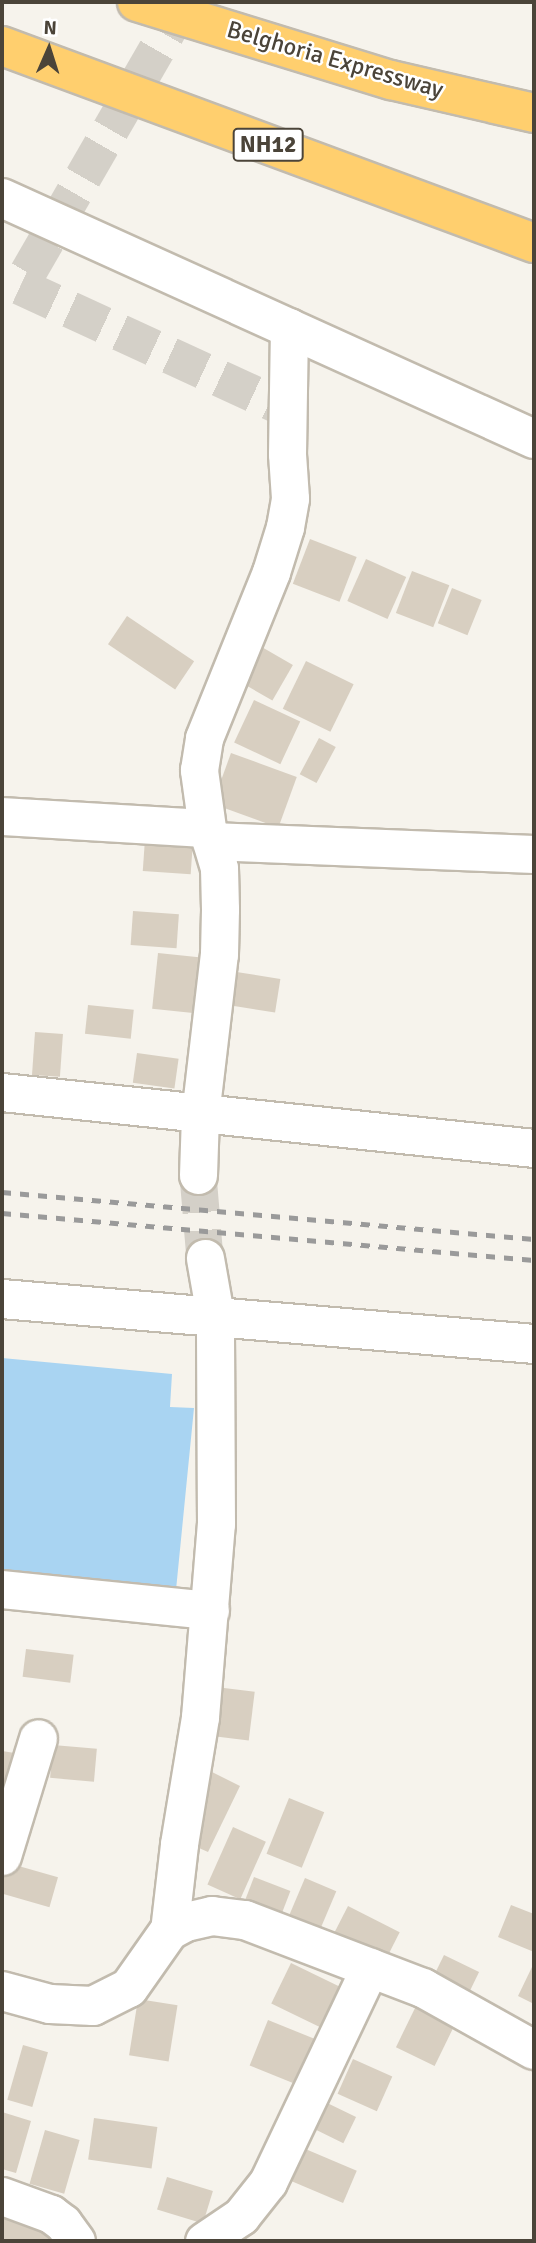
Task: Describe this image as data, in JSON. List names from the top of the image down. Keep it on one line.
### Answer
{"streets":{"highway":["Belghoria Expressway","NH12"]},"north":"top"}
